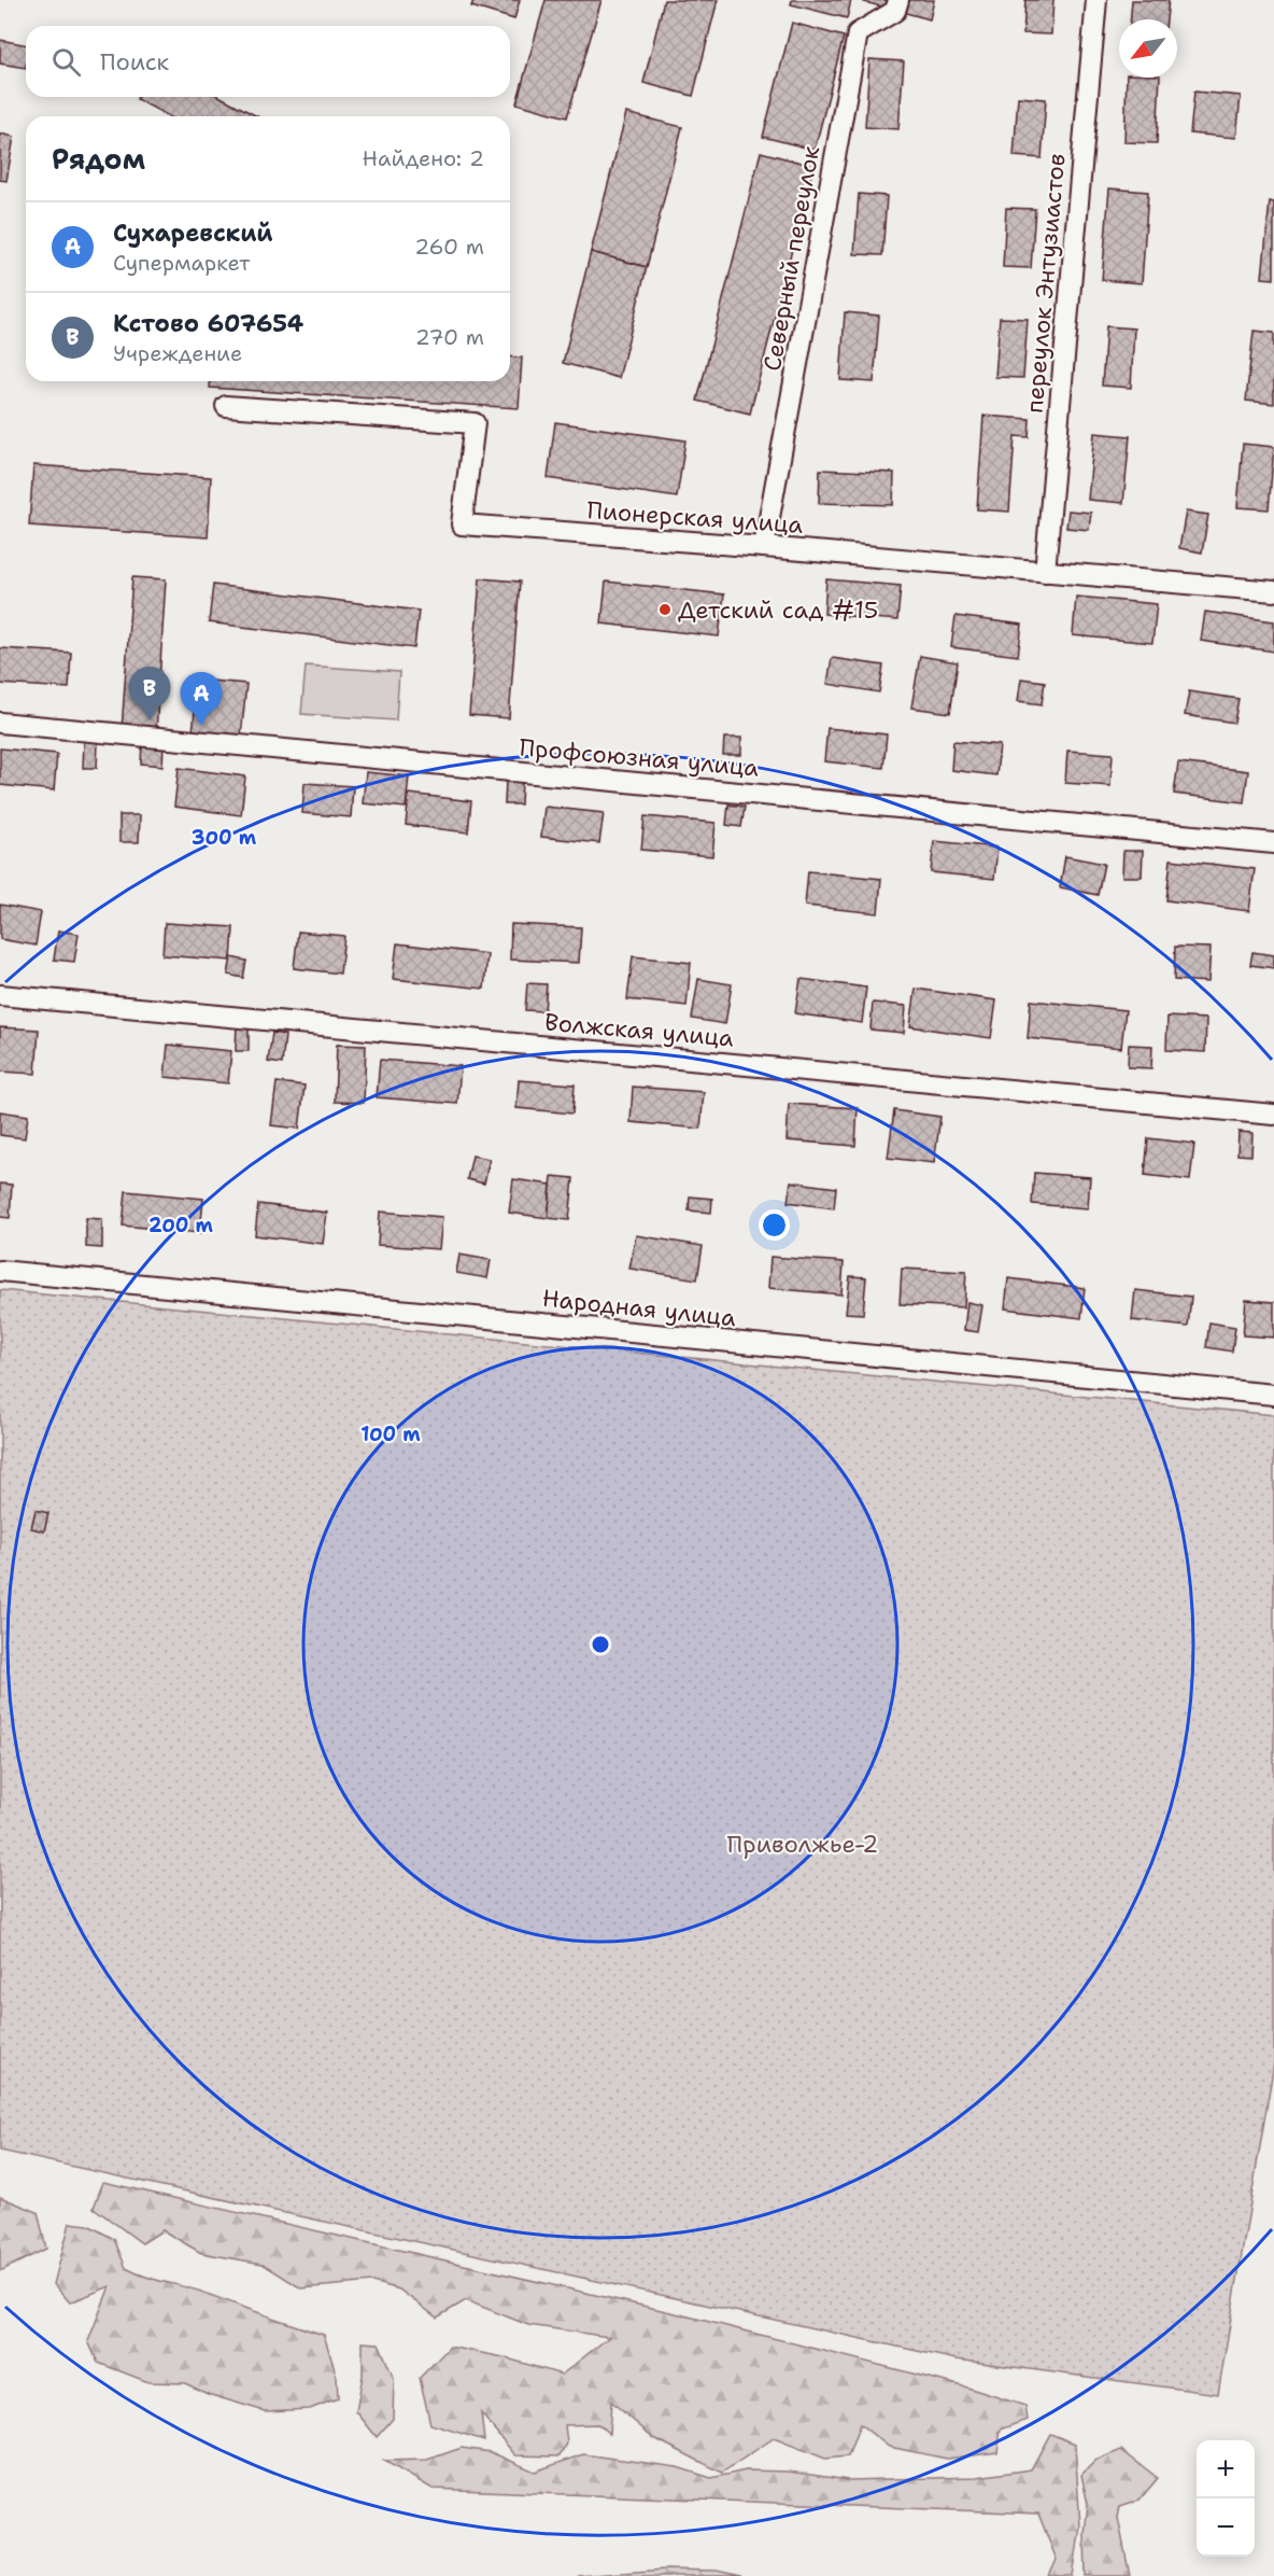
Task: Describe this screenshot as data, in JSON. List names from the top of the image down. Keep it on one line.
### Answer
{"streets":{"street":["Северный переулок","переулок Энтузиастов","Пионерская улица","Профсоюзная улица","Волжская улица","Народная улица"]},"crossings":[["Северный переулок","Пионерская улица"],["переулок Энтузиастов","Пионерская улица"]],"parks":["Приволжье-2"],"places":["Детский сад #15"],"north":"bottom left","page":{"search":"Поиск","heading":["Рядом","Найдено: 2"],"list":[{"mark":"A","name":"Сухаревский","note":"Супермаркет","value":"260 m"},{"mark":"B","name":"Кстово 607654","note":"Учреждение","value":"270 m"}],"pins":["B","A"],"map_buttons":["+","−"]},"rings":["300 m","200 m","100 m"]}
